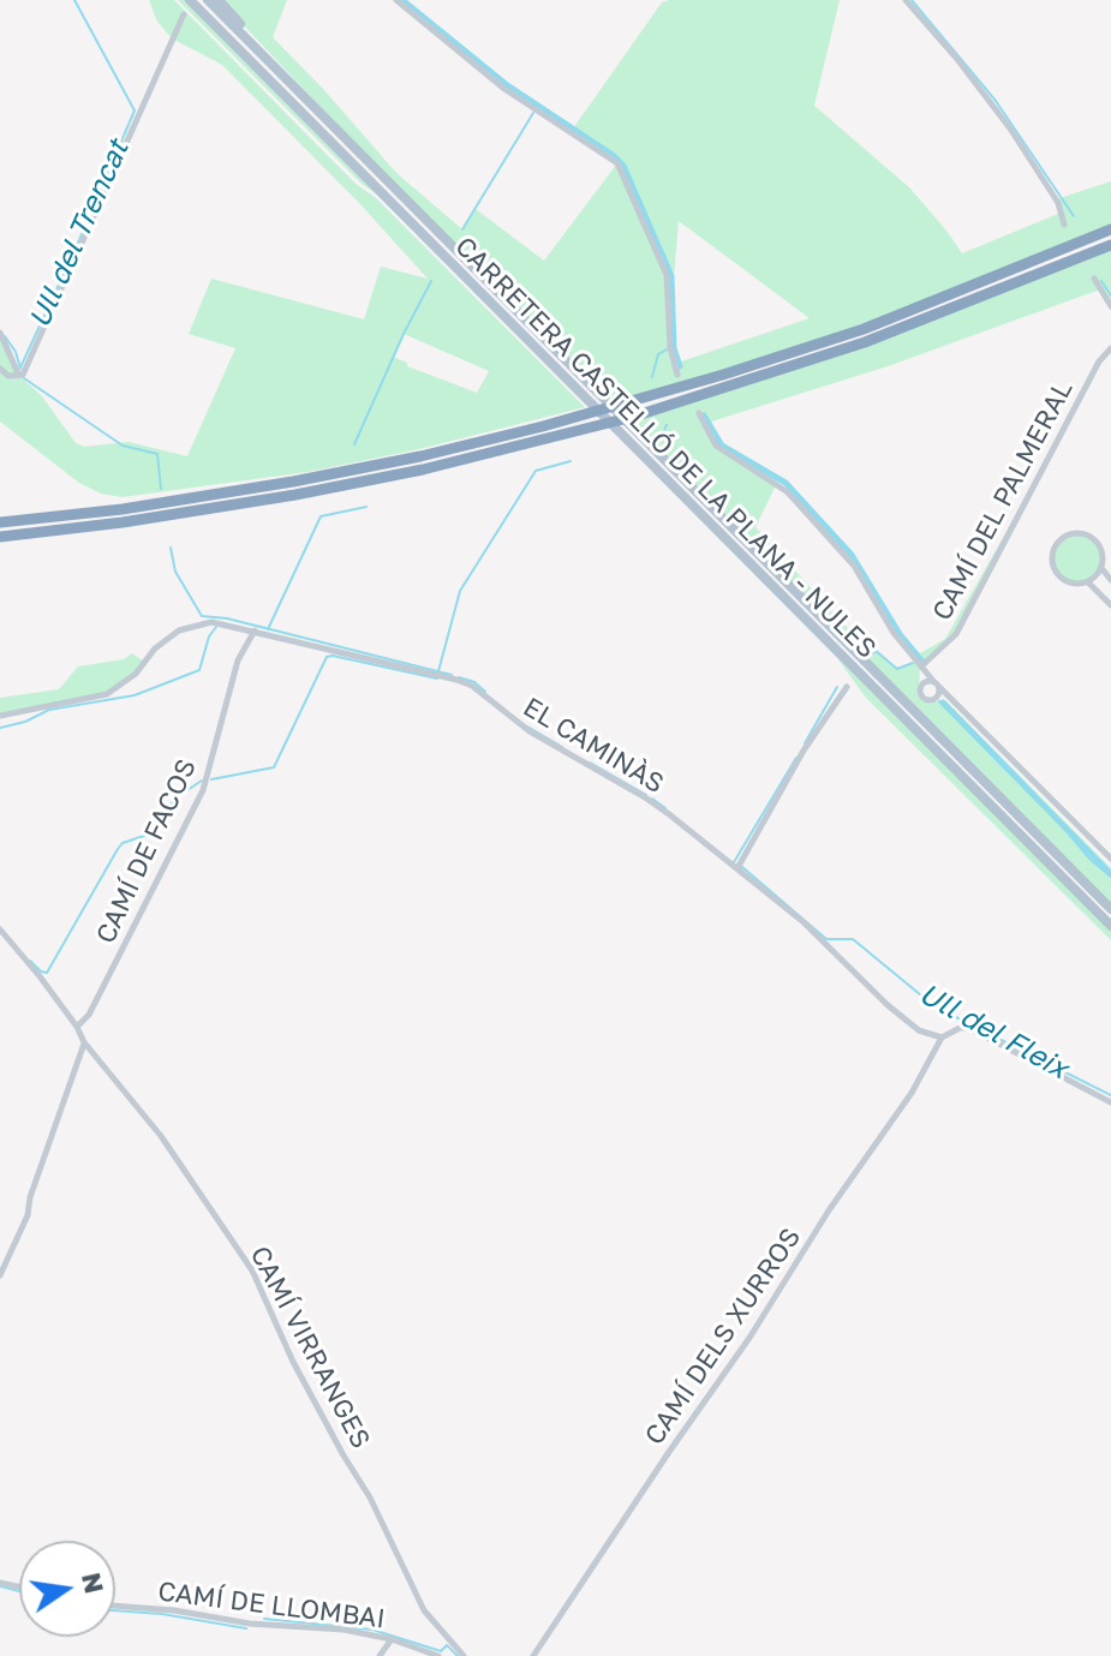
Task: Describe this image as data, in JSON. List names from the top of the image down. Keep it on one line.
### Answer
{"streets":{"main road":["CARRETERA CASTELLÓ DE LA PLANA - NULES"],"street":["CAMÍ DEL PALMERAL","EL CAMINÀS","CAMÍ DE FACOS","CAMÍ DELS XURROS","CAMÍ VIRRANGES","CAMÍ DE LLOMBAI"]},"crossings":[["EL CAMINÀS","CAMÍ DE FACOS"],["EL CAMINÀS","CAMÍ DELS XURROS"],["CAMÍ DE FACOS","CAMÍ VIRRANGES"]],"water":["Ull del Trencat","Ull del Fleix"],"north":"right"}
